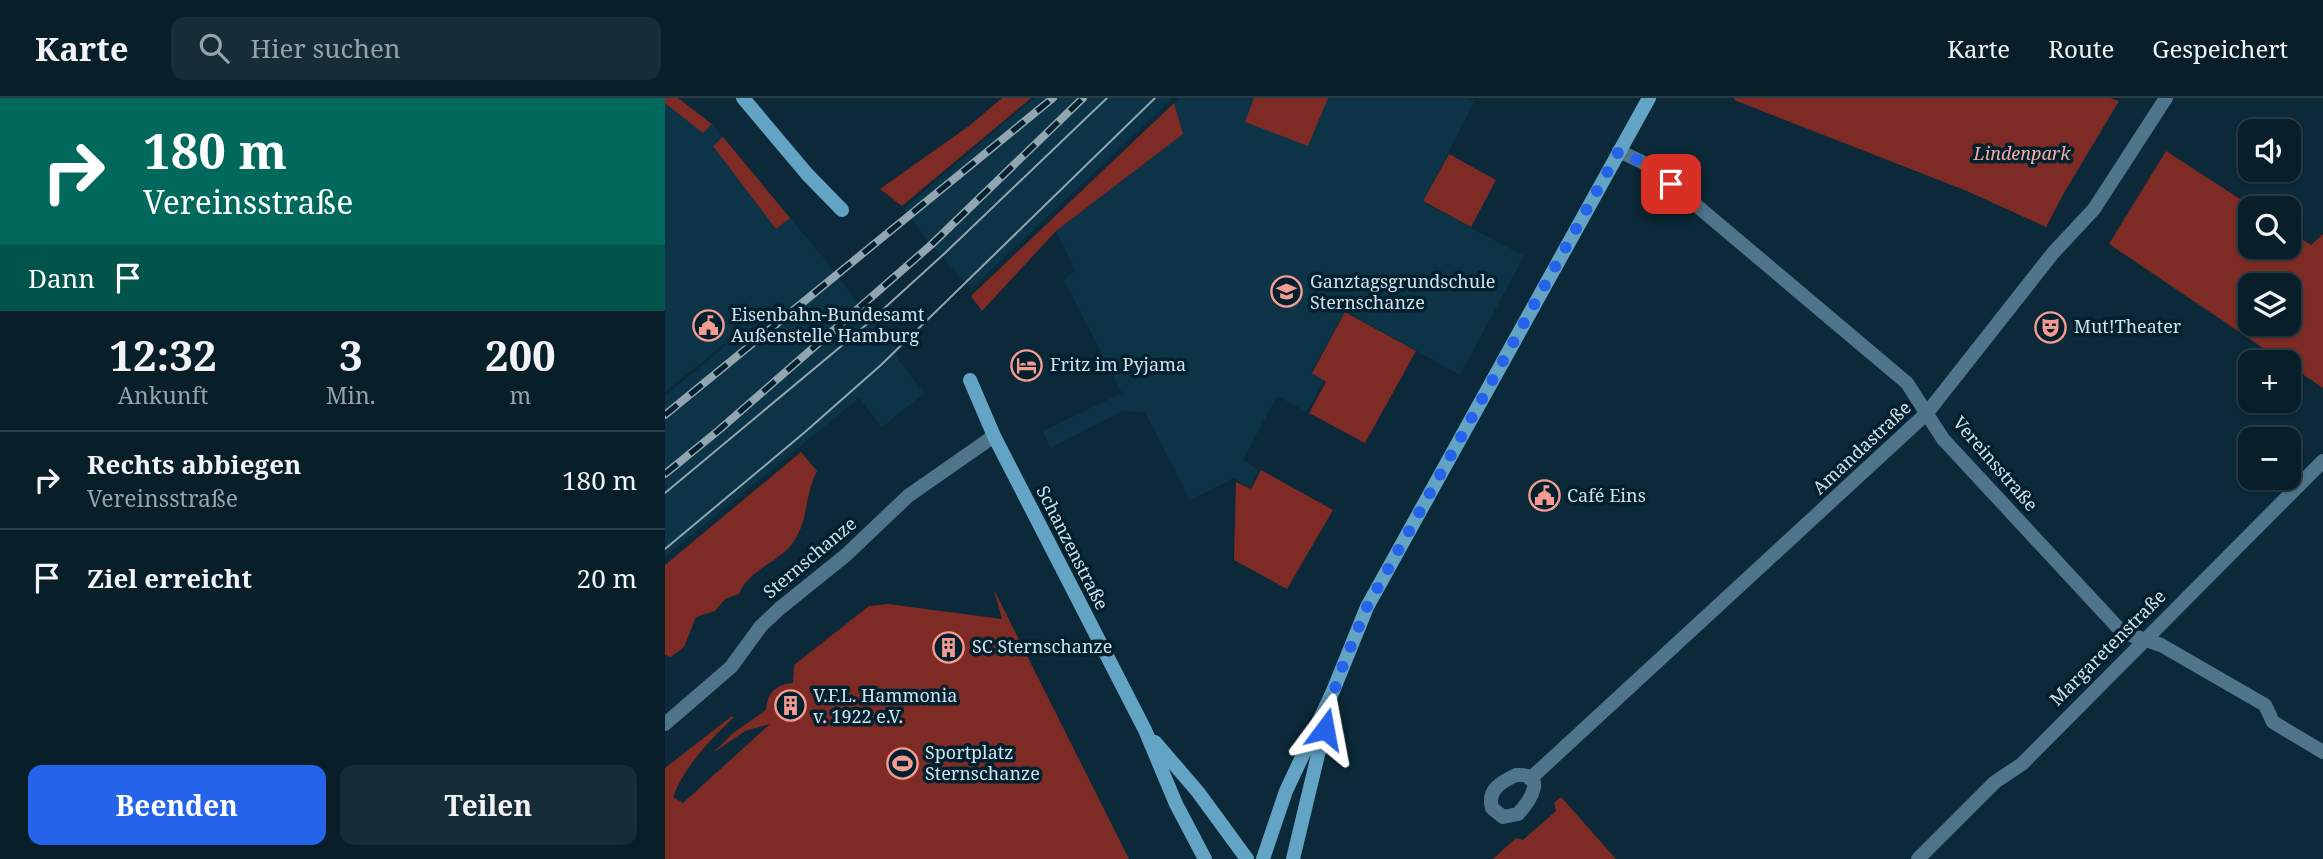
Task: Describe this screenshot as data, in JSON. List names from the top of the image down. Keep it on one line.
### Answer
{"streets":{"main road":["Schanzenstraße"],"street":["Amandastraße","Vereinsstraße","Sternschanze","Margaretenstraße"]},"crossings":[["Amandastraße","Vereinsstraße"],["Vereinsstraße","Margaretenstraße"],["Schanzenstraße","Sternschanze"]],"parks":["Lindenpark"],"places":{"school or university":["Ganztagsgrundschule Sternschanze"],"public building":["Eisenbahn-Bundesamt Außenstelle Hamburg","Café Eins"],"theatre":["Mut!Theater"],"hotel":["Fritz im Pyjama"],"building":["SC Sternschanze","V.F.L. Hammonia v. 1922 e.V."],"sports":["Sportplatz Sternschanze"]},"page":{"header":"Karte","search":"Hier suchen","nav":["Karte","Route","Gespeichert"],"turn":["180 m","Vereinsstraße"],"map_buttons":["+","−"],"then":"Dann","eta":["12:32","Ankunft","3","Min.","200","m"],"list":[{"name":"Rechts abbiegen","note":"Vereinsstraße","value":"180 m"},{"name":"Ziel erreicht","value":"20 m"}],"buttons":["Beenden","Teilen"]}}
